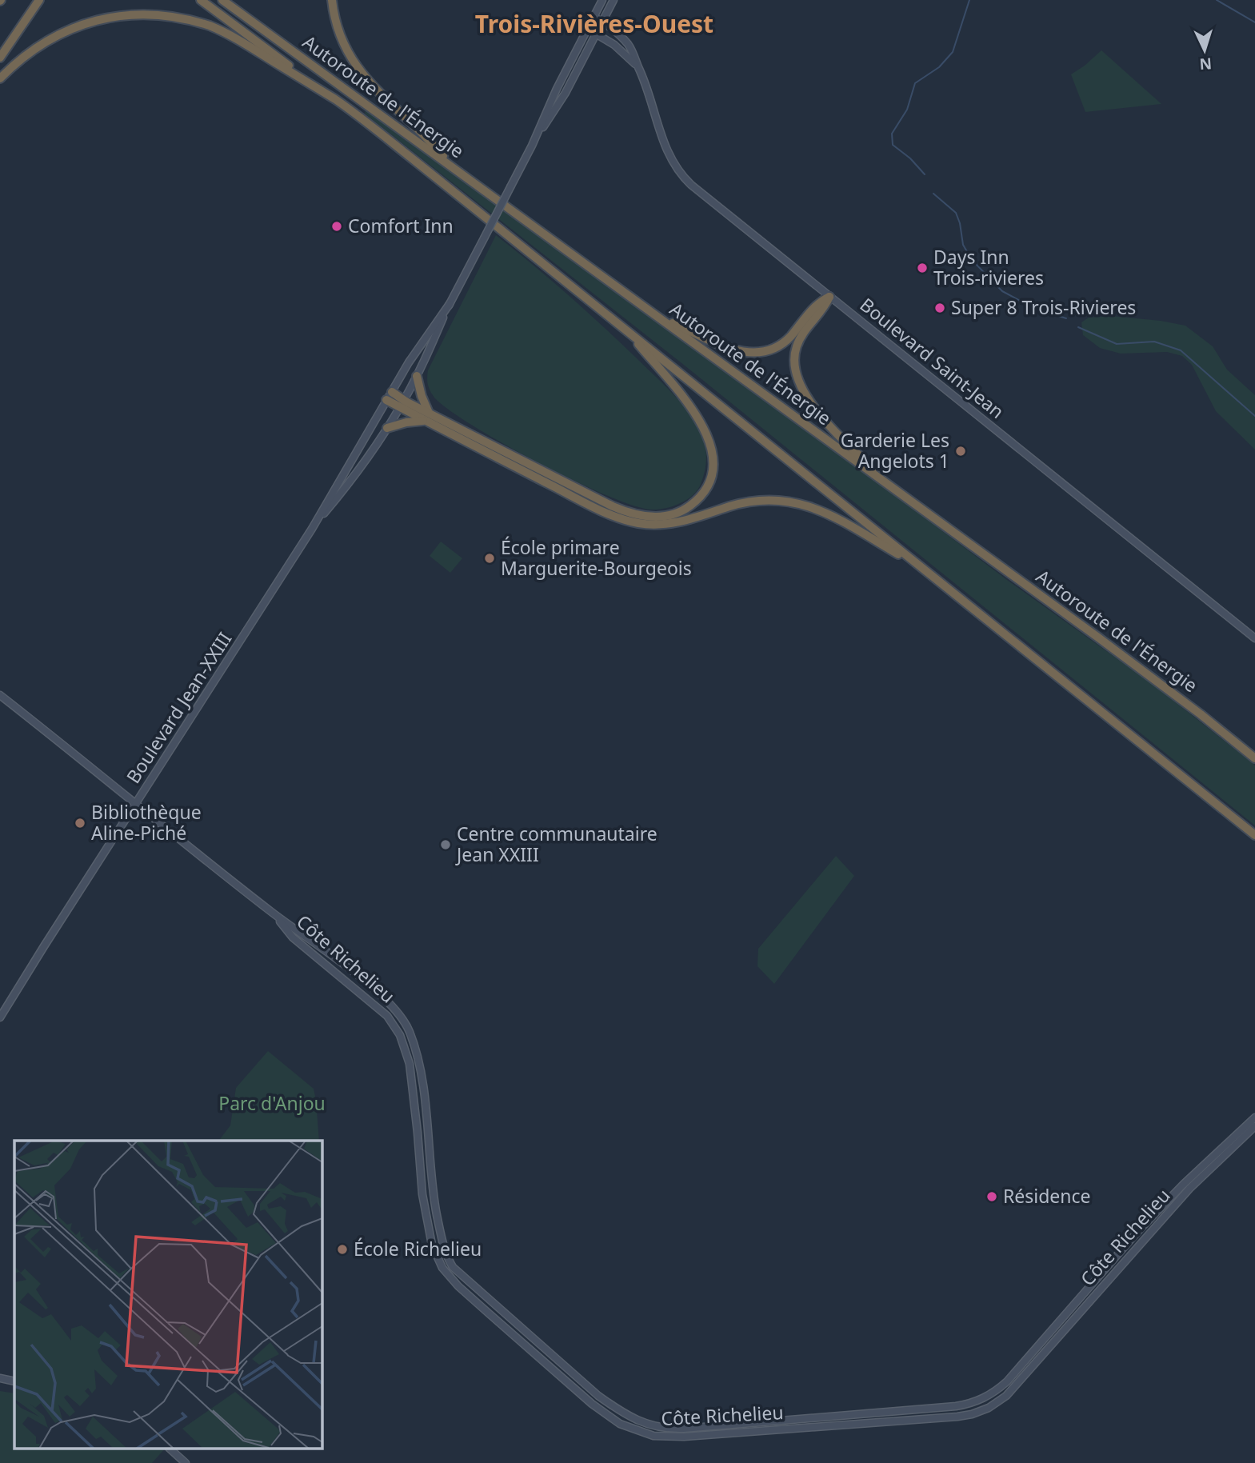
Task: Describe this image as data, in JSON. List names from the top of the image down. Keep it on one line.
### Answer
{"streets":{"highway":["Autoroute de l'Énergie"],"street":["Boulevard Saint-Jean","Boulevard Jean-XXIII","Côte Richelieu"]},"crossings":[["Boulevard Saint-Jean","Boulevard Jean-XXIII"],["Boulevard Jean-XXIII","Côte Richelieu"]],"districts":["Trois-Rivières-Ouest"],"parks":["Parc d'Anjou"],"places":["Comfort Inn","Days Inn Trois-rivieres","Super 8 Trois-Rivieres","Garderie Les Angelots 1","École primare Marguerite-Bourgeois","Bibliothèque Aline-Piché","Centre communautaire Jean XXIII","Résidence","École Richelieu"],"north":"bottom"}
